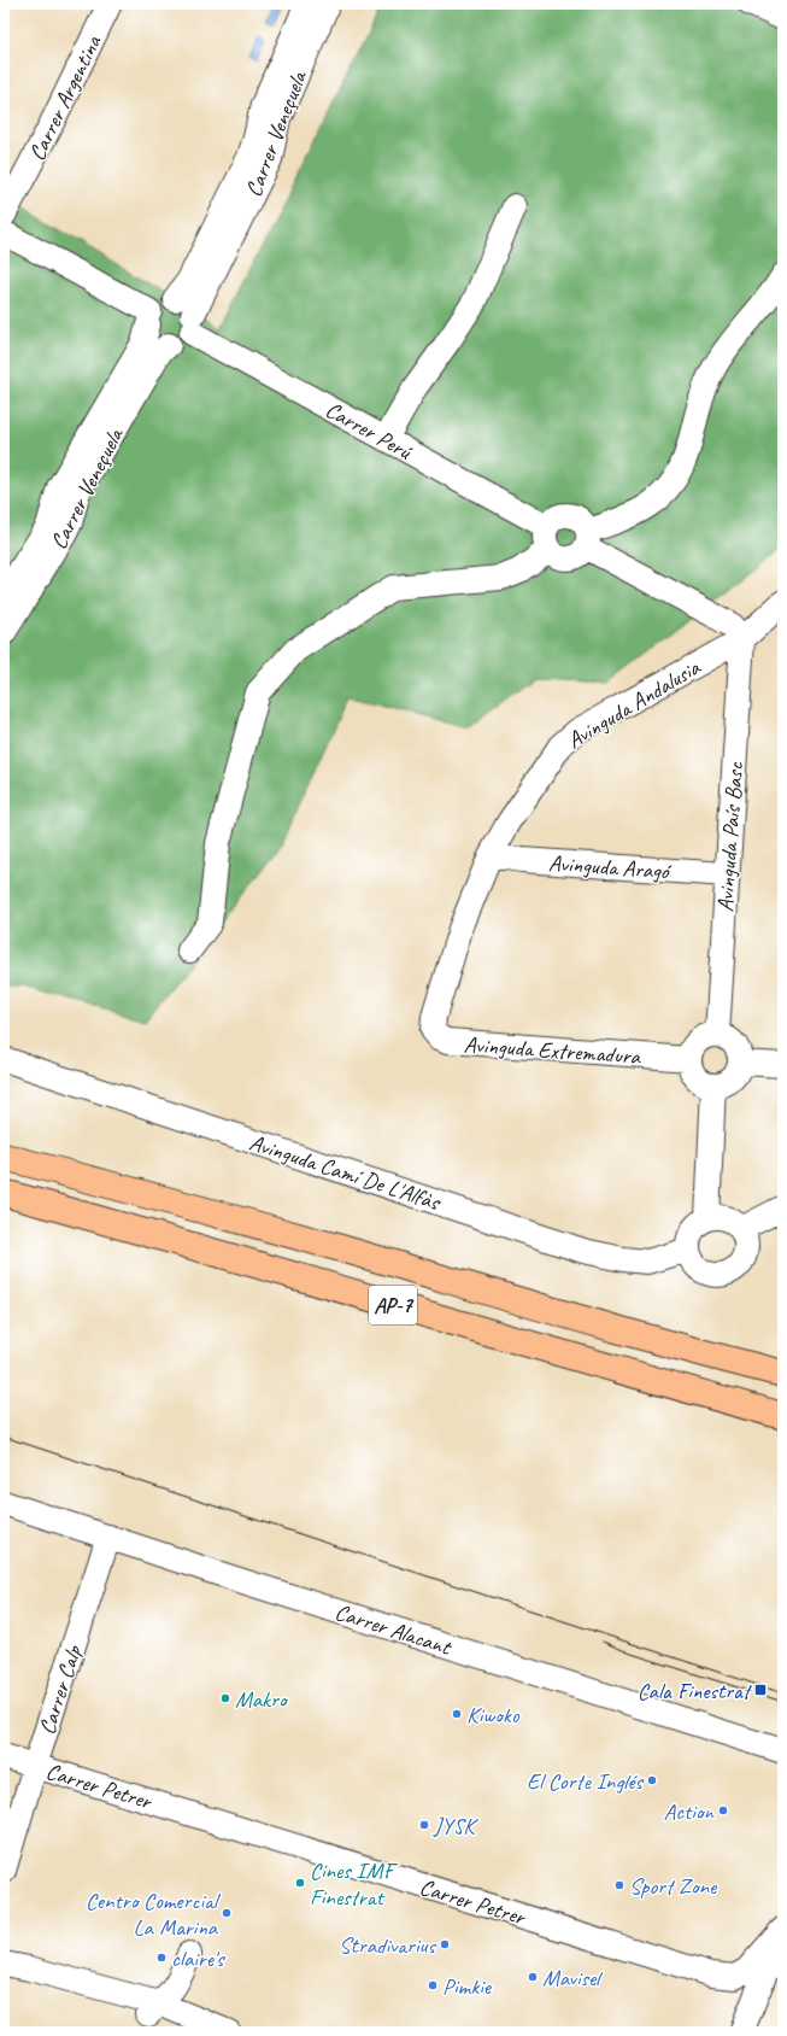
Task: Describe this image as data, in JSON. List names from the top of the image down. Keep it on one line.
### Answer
{"streets":{"highway":["AP-7"],"street":["Carrer Argentina","Carrer Veneçuela","Carrer Perú","Avinguda Andalusia","Avinguda País Basc","Avinguda Aragó","Avinguda Extremadura","Avinguda Camí De L'Alfàs","Carrer Alacant","Carrer Calp","Carrer Petrer"]},"crossings":[["Carrer Veneçuela","Carrer Perú"],["Avinguda Andalusia","Avinguda País Basc"],["Avinguda Andalusia","Avinguda Aragó"],["Avinguda Andalusia","Avinguda Extremadura"],["Avinguda País Basc","Avinguda Aragó"],["Avinguda País Basc","Avinguda Extremadura"],["Carrer Alacant","Carrer Calp"],["Carrer Calp","Carrer Petrer"]],"places":{"transit":["Cala Finestrat"],"other":["Makro","Kiwoko","El Corte Inglés","Action","JYSK","Cines IMF Finestrat","Sport Zone","Centro Comercial La Marina","Stradivarius","claire's","Mavisel","Pimkie"]}}
